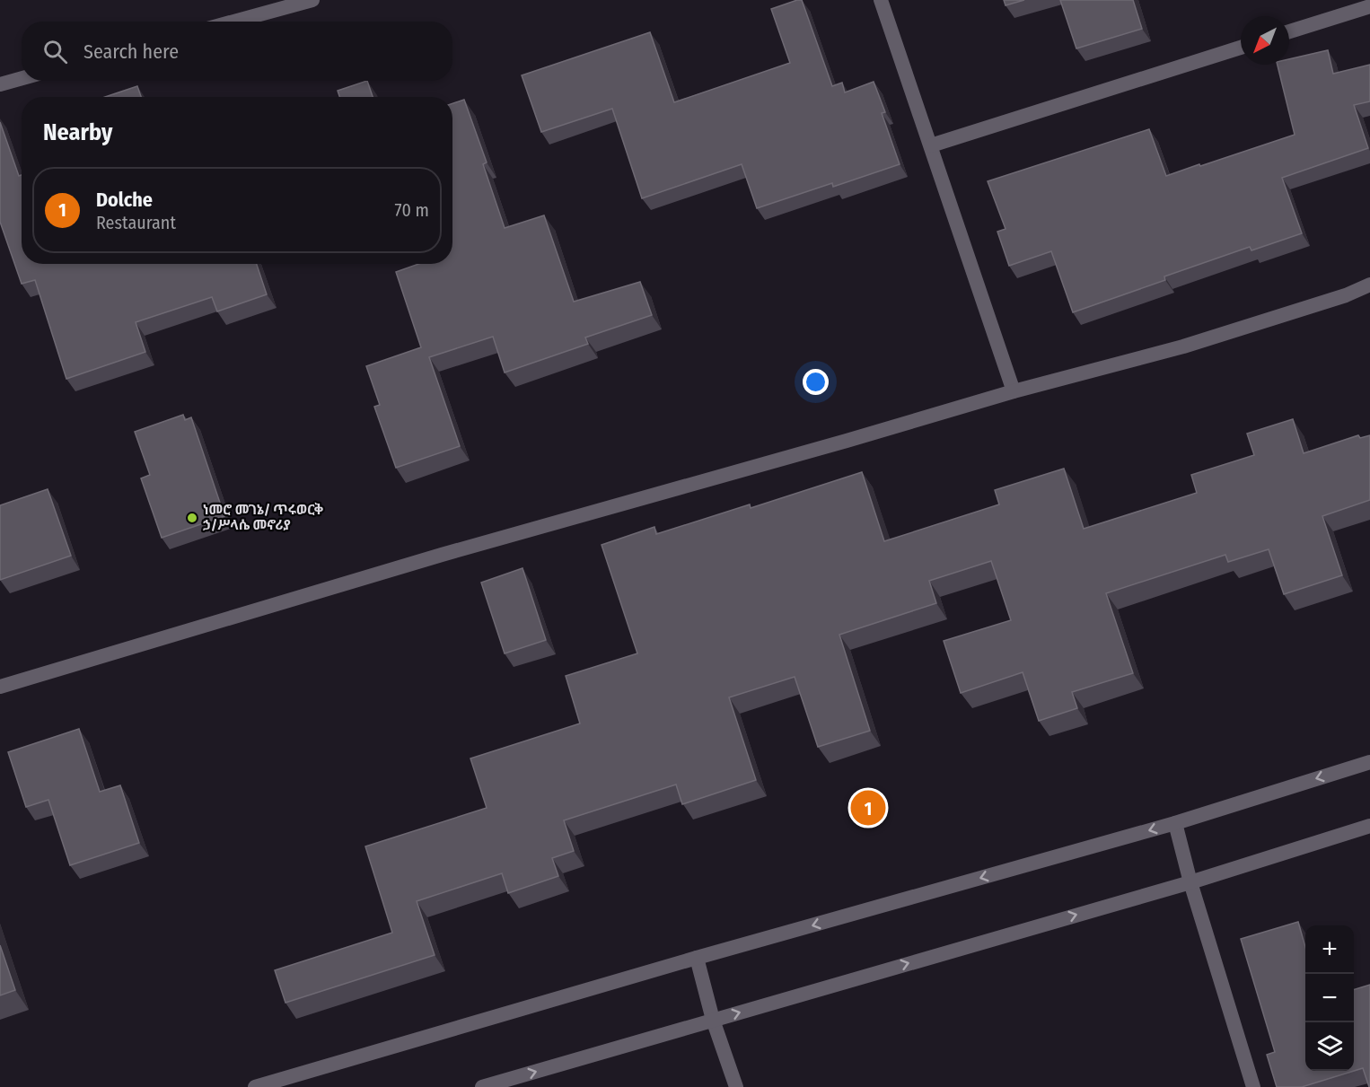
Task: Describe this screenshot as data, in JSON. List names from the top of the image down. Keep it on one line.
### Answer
{"places":["ነመሮ መገኔ/ ጥሩወርቅ ኃ/ሥላሴ መኖሪያ"],"north":"bottom left","page":{"search":"Search here","heading":"Nearby","list":[{"mark":"1","name":"Dolche","note":"Restaurant","value":"70 m"}],"pins":"1","map_buttons":["+","−"]}}
